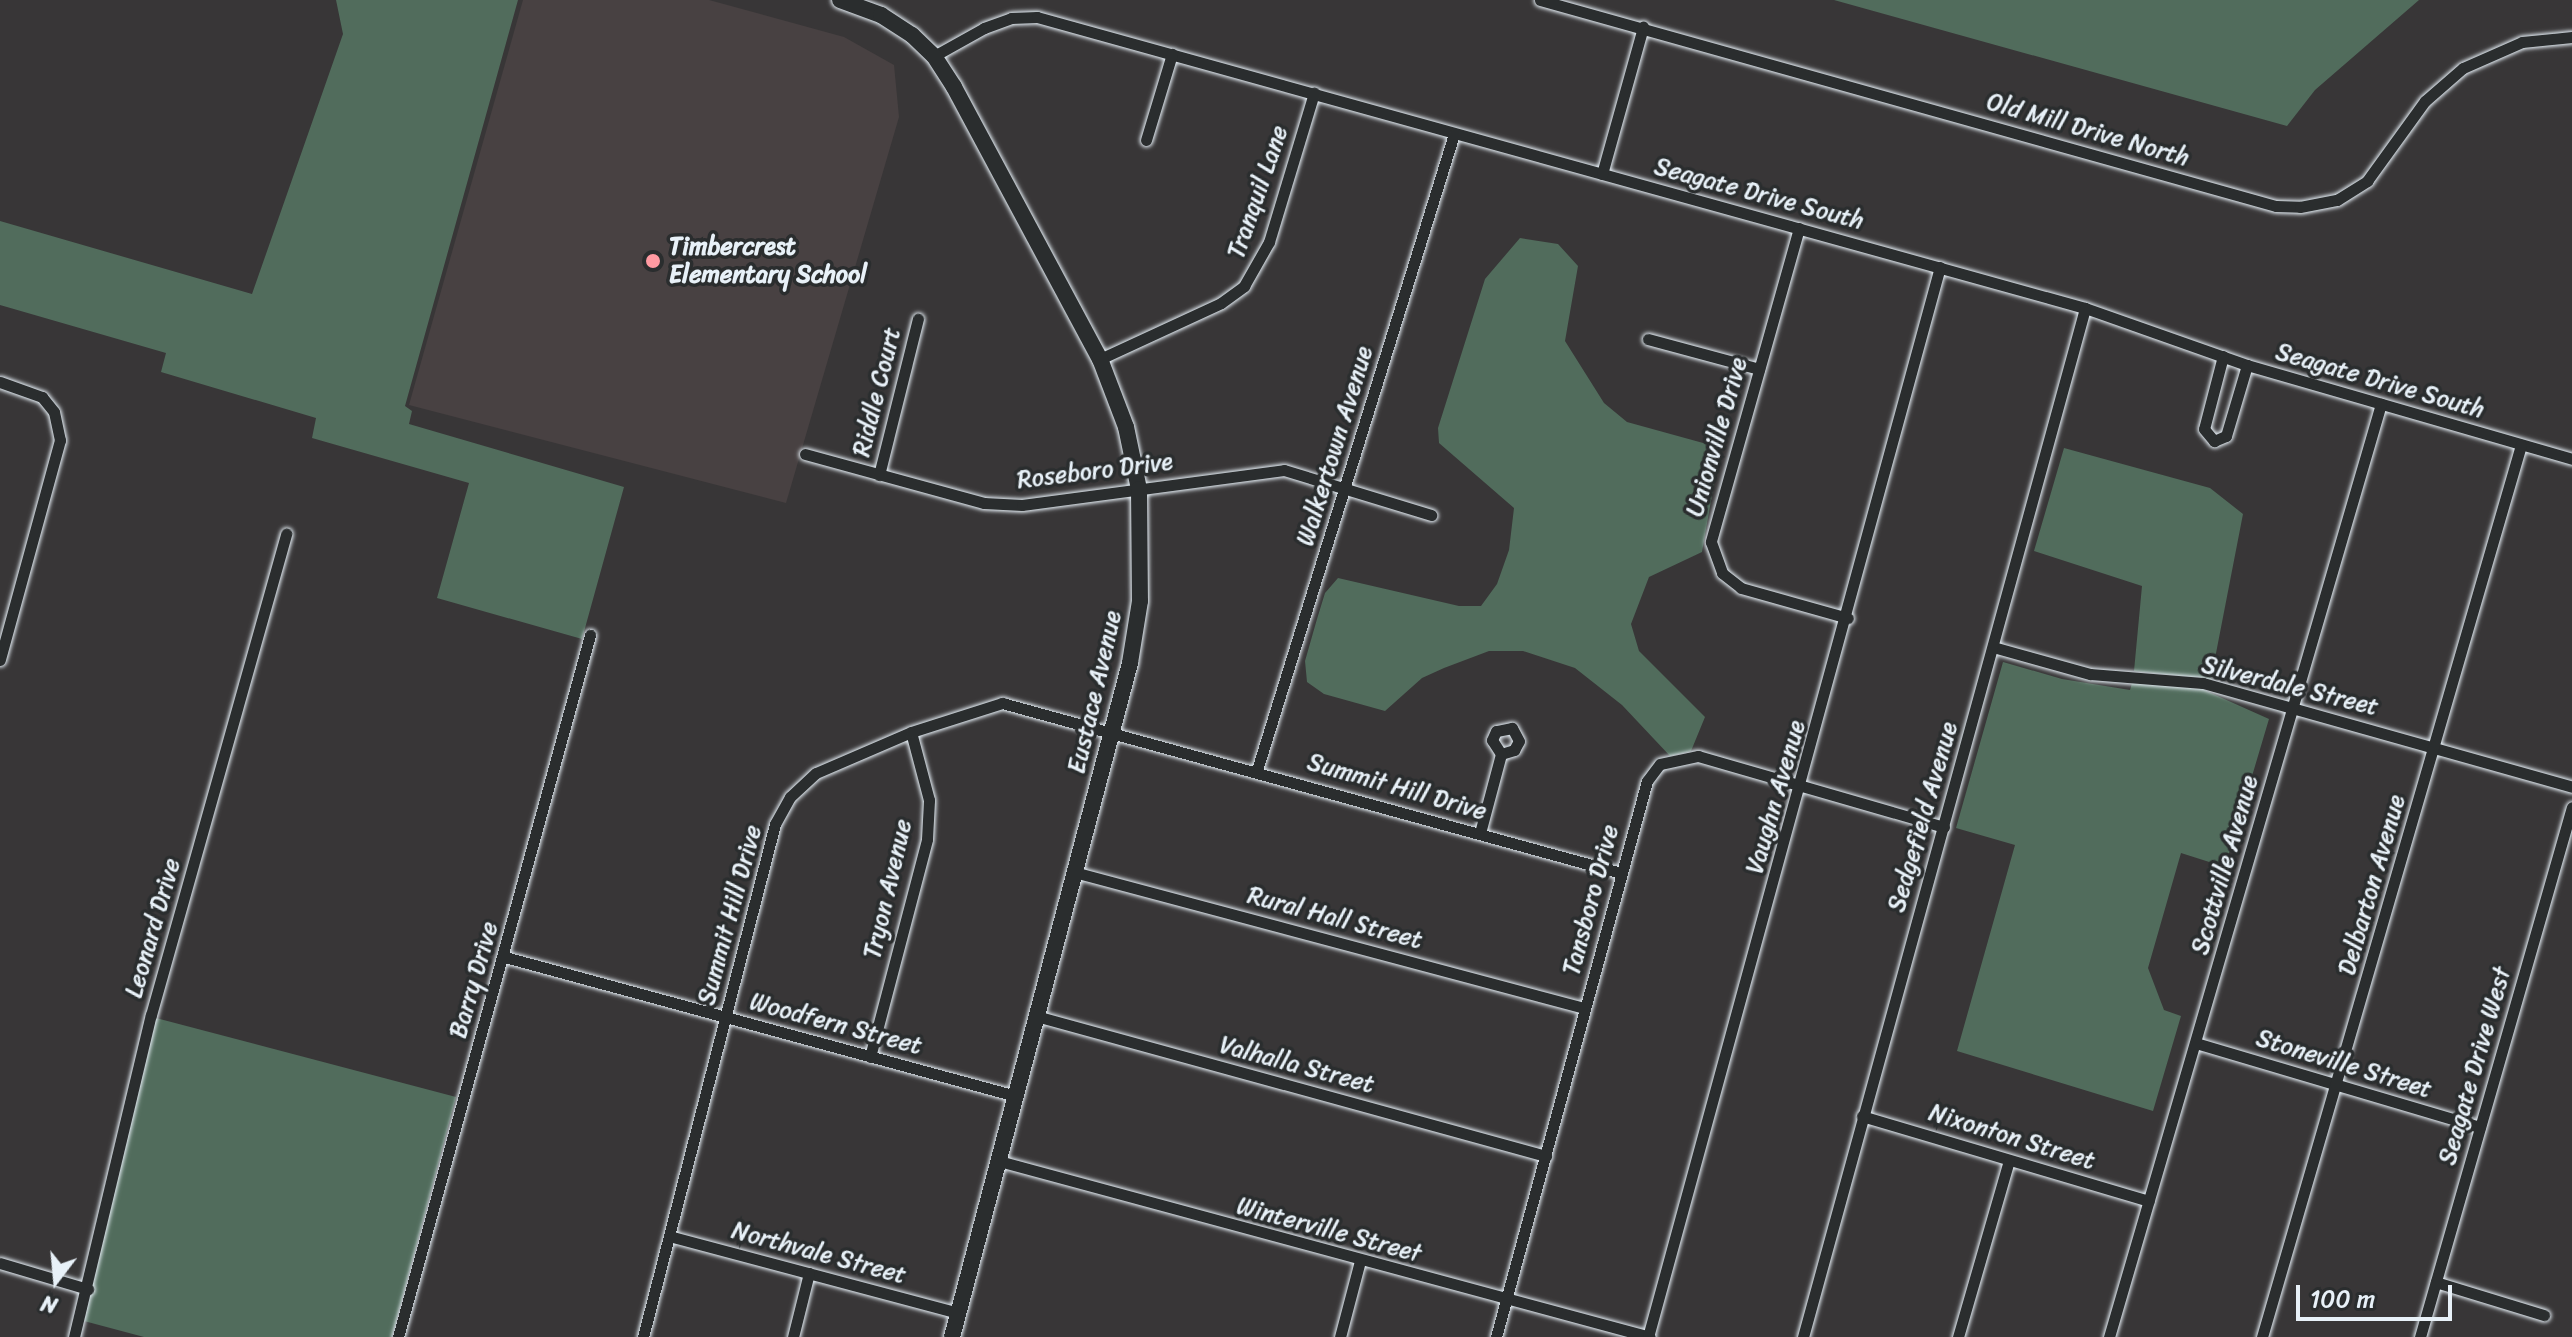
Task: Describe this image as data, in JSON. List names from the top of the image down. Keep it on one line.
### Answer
{"streets":{"street":["Old Mill Drive North","Tranquil Lane","Seagate Drive South","Riddle Court","Unionville Drive","Walkertown Avenue","Roseboro Drive","Silverdale Street","Eustace Avenue","Summit Hill Drive","Vaughn Avenue","Sedgefield Avenue","Scottville Avenue","Delbarton Avenue","Tryon Avenue","Tansboro Drive","Rural Hall Street","Leonard Drive","Barry Drive","Woodfern Street","Stoneville Street","Valhalla Street","Seagate Drive West","Nixonton Street","Winterville Street","Northvale Street"]},"crossings":[["Tranquil Lane","Seagate Drive South"],["Tranquil Lane","Eustace Avenue"],["Seagate Drive South","Unionville Drive"],["Seagate Drive South","Walkertown Avenue"],["Seagate Drive South","Eustace Avenue"],["Seagate Drive South","Vaughn Avenue"],["Seagate Drive South","Sedgefield Avenue"],["Seagate Drive South","Scottville Avenue"],["Seagate Drive South","Delbarton Avenue"],["Riddle Court","Roseboro Drive"],["Unionville Drive","Vaughn Avenue"],["Walkertown Avenue","Roseboro Drive"],["Walkertown Avenue","Summit Hill Drive"],["Roseboro Drive","Eustace Avenue"],["Silverdale Street","Sedgefield Avenue"],["Silverdale Street","Scottville Avenue"],["Silverdale Street","Delbarton Avenue"],["Eustace Avenue","Summit Hill Drive"],["Eustace Avenue","Rural Hall Street"],["Eustace Avenue","Woodfern Street"],["Eustace Avenue","Valhalla Street"],["Eustace Avenue","Winterville Street"],["Eustace Avenue","Northvale Street"],["Summit Hill Drive","Tryon Avenue"],["Summit Hill Drive","Tansboro Drive"],["Summit Hill Drive","Woodfern Street"],["Summit Hill Drive","Northvale Street"],["Vaughn Avenue","Tansboro Drive"],["Vaughn Avenue","Winterville Street"],["Sedgefield Avenue","Tansboro Drive"],["Sedgefield Avenue","Nixonton Street"],["Scottville Avenue","Stoneville Street"],["Scottville Avenue","Nixonton Street"],["Delbarton Avenue","Stoneville Street"],["Tryon Avenue","Woodfern Street"],["Tansboro Drive","Rural Hall Street"],["Tansboro Drive","Valhalla Street"],["Tansboro Drive","Winterville Street"],["Barry Drive","Woodfern Street"],["Stoneville Street","Seagate Drive West"]],"places":["Timbercrest Elementary School"],"scale_bar":"100 m","north":"bottom"}
